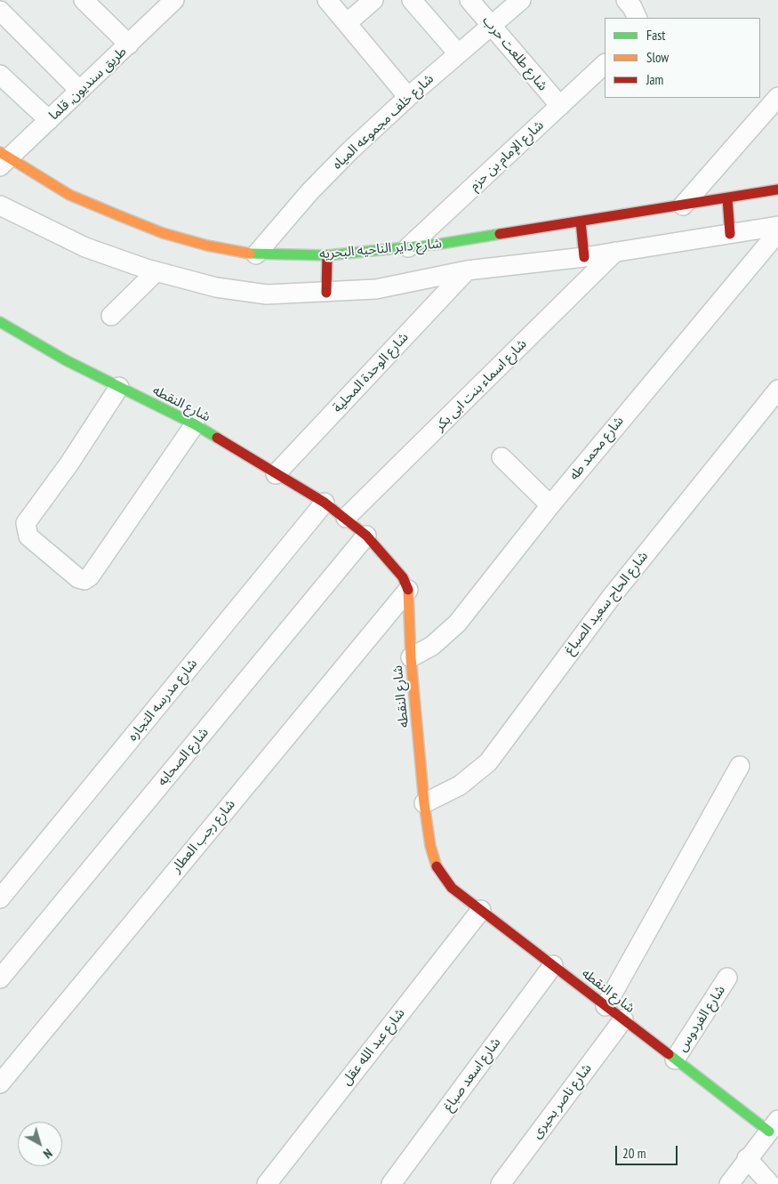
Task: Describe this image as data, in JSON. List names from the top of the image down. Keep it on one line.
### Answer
{"streets":{"street":["شارع طلعت حرب","طريق سنديون, قلما","شارع خلف مجموعه المياه","شارع الإمام بن حزم","شارع داير الناحيه البحريه","شارع الوحدة المحلية","شارع اسماء بنت ابى بكر","شارع النقطه","شارع محمد طه","شارع الحاج سعيد الصباغ","شارع مدرسه التجاره","شارع الصحابه","شارع رجب العطار","شارع الفردوس","شارع عبد الله عقل","شارع اسعد صباغ","شارع ناصر بحيرى"]},"crossings":[["شارع طلعت حرب","شارع خلف مجموعه المياه"],["شارع طلعت حرب","شارع الإمام بن حزم"],["طريق سنديون, قلما","شارع داير الناحيه البحريه"],["شارع خلف مجموعه المياه","شارع داير الناحيه البحريه"],["شارع الإمام بن حزم","شارع داير الناحيه البحريه"],["شارع الوحدة المحلية","شارع النقطه"],["شارع اسماء بنت ابى بكر","شارع النقطه"],["شارع النقطه","شارع محمد طه"],["شارع النقطه","شارع الحاج سعيد الصباغ"],["شارع النقطه","شارع مدرسه التجاره"],["شارع النقطه","شارع الصحابه"],["شارع النقطه","شارع رجب العطار"],["شارع النقطه","شارع الفردوس"],["شارع النقطه","شارع عبد الله عقل"],["شارع النقطه","شارع اسعد صباغ"],["شارع النقطه","شارع ناصر بحيرى"]],"legend":["Fast","Slow","Jam"],"scale_bar":"20 m","north":"bottom right"}
